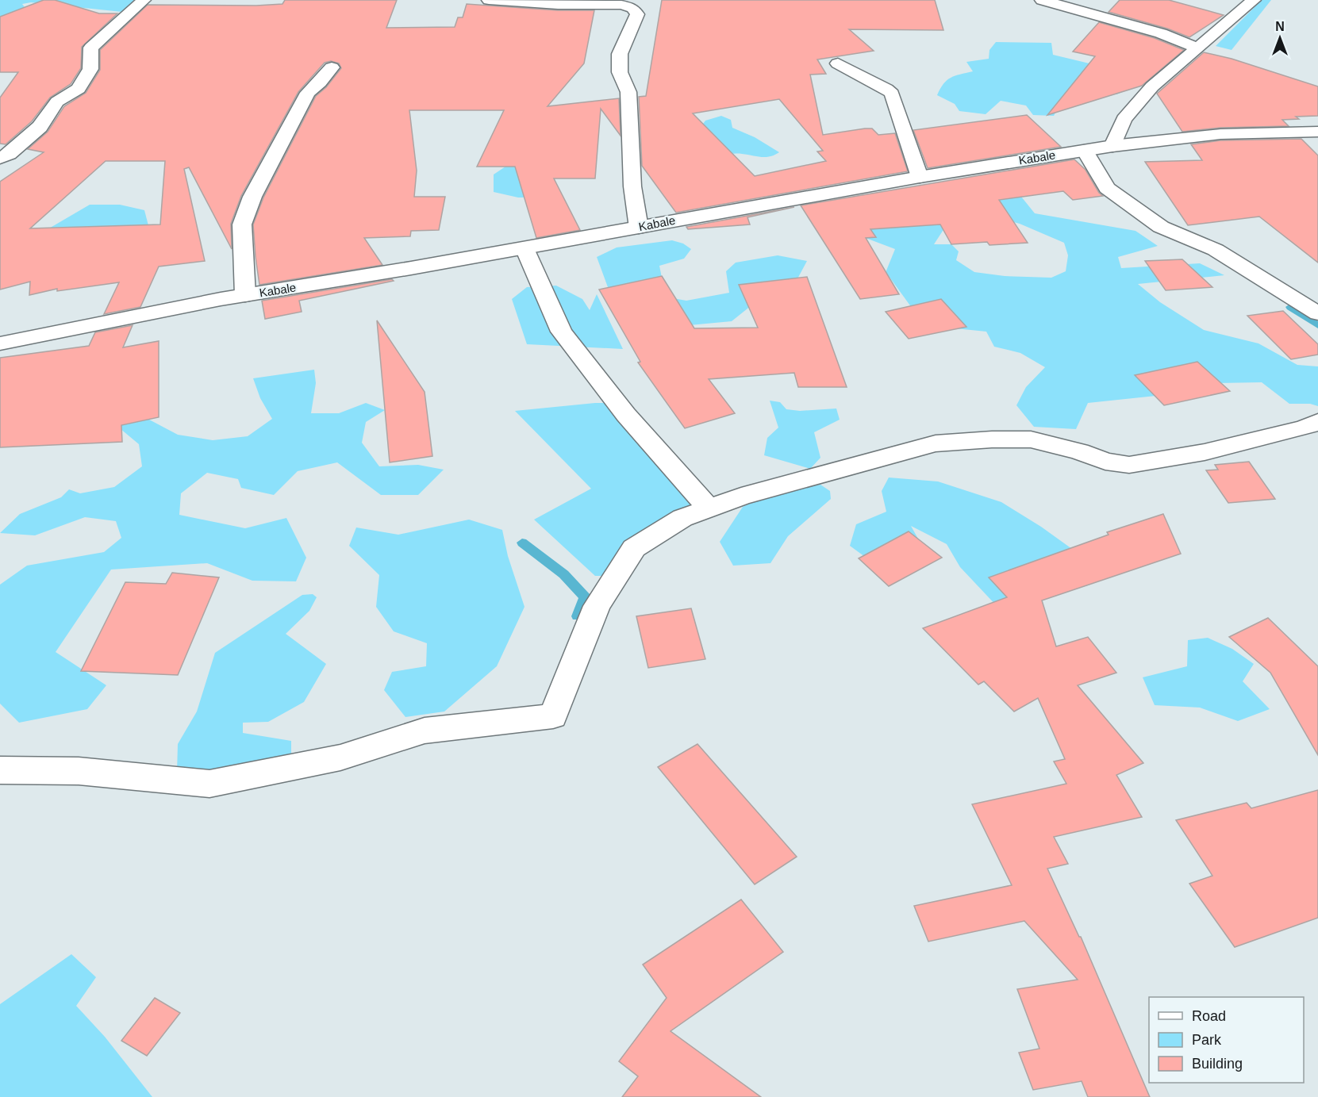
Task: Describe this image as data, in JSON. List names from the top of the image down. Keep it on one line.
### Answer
{"streets":{"street":["Kabale"]},"legend":["Road","Park","Building"],"north":"top"}
